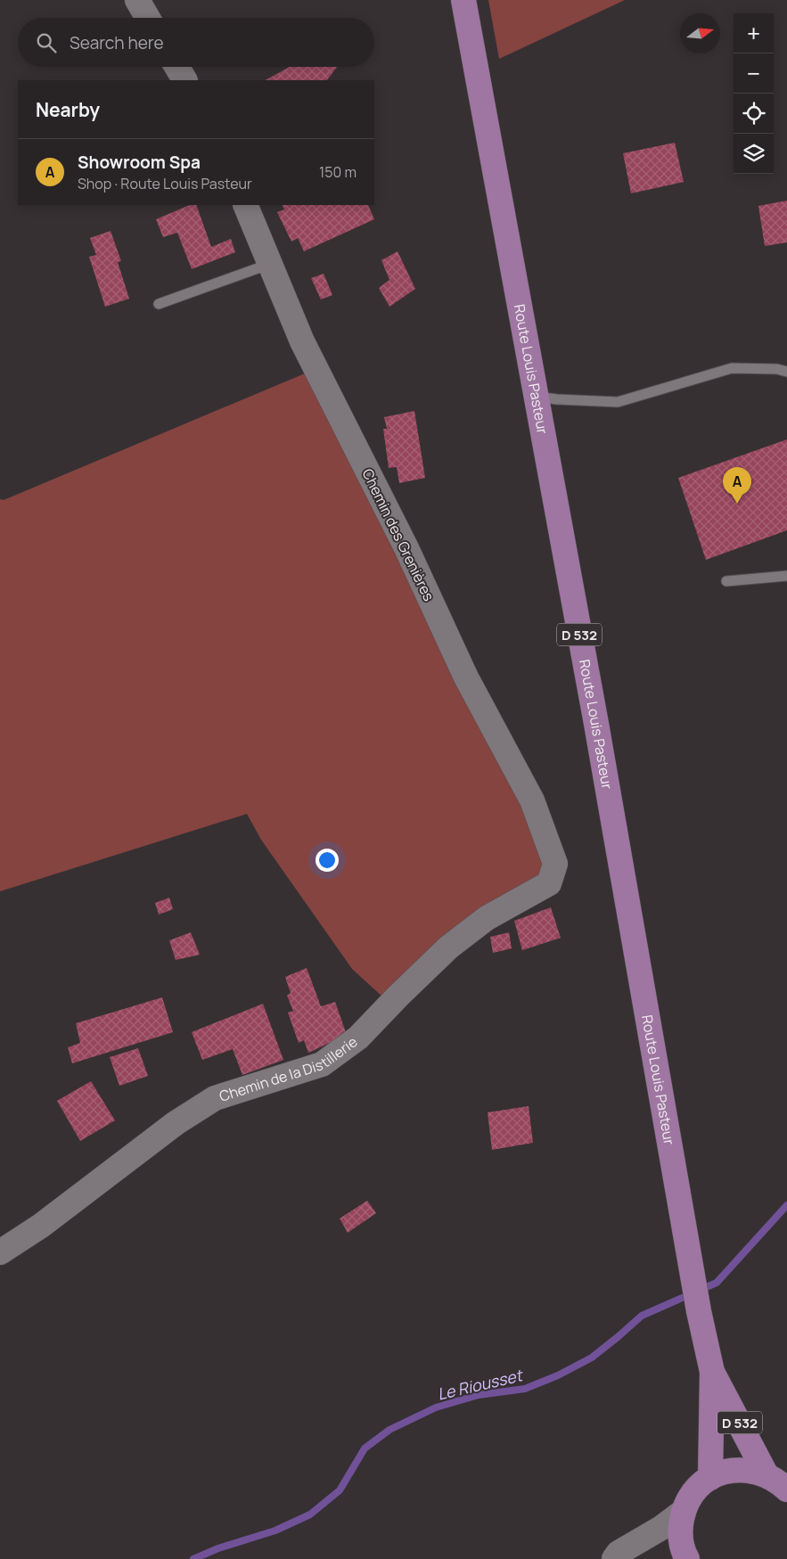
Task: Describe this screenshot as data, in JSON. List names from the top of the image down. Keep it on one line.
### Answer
{"streets":{"main road":["Route Louis Pasteur","D 532"],"street":["Chemin des Grenières","Chemin de la Distillerie"]},"crossings":[["Chemin des Grenières","Chemin de la Distillerie"]],"water":["Le Riousset"],"north":"right","page":{"map_buttons":["+","−"],"search":"Search here","heading":"Nearby","list":[{"mark":"A","name":"Showroom Spa","note":"Shop · Route Louis Pasteur","value":"150 m"}],"pins":"A"}}
